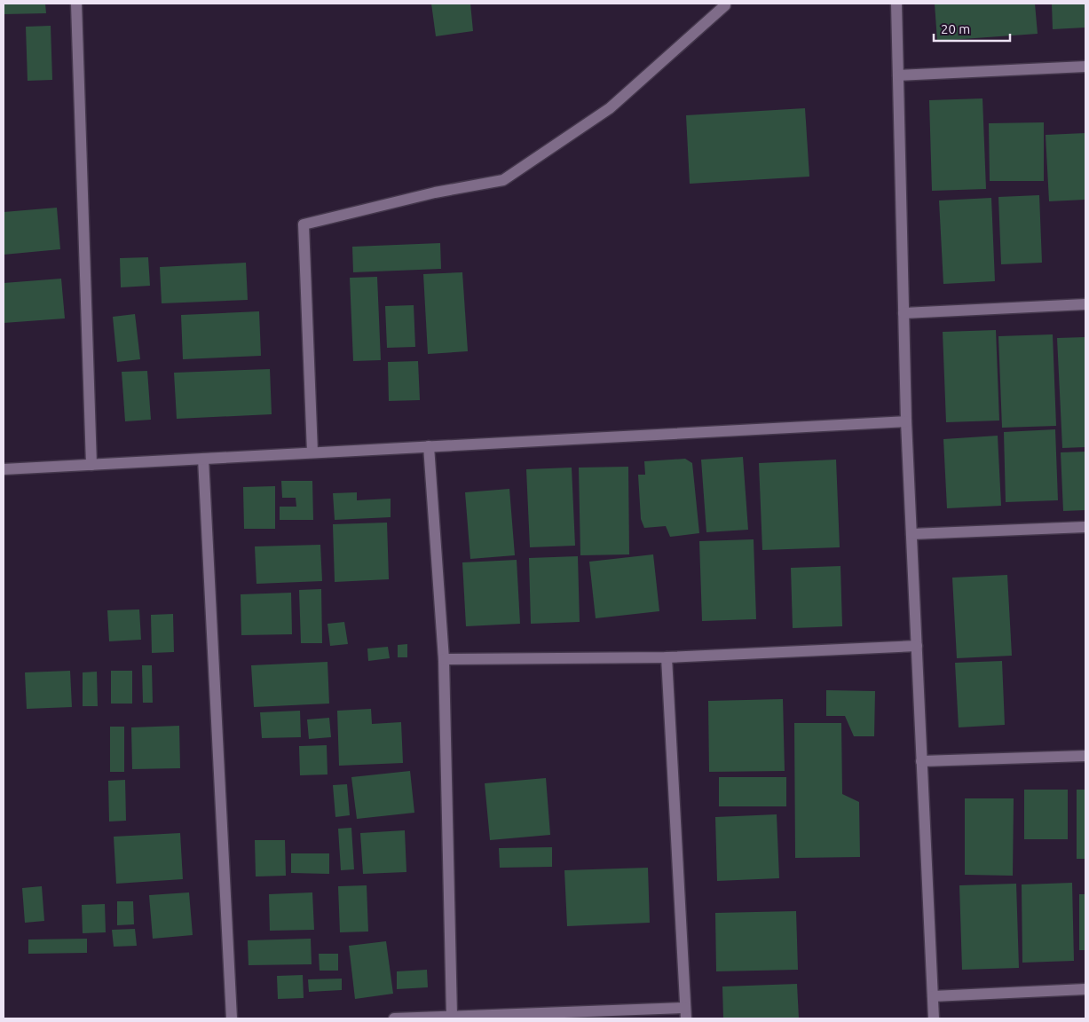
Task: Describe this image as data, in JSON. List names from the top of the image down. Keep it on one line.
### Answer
{"scale_bar":"20 m"}
